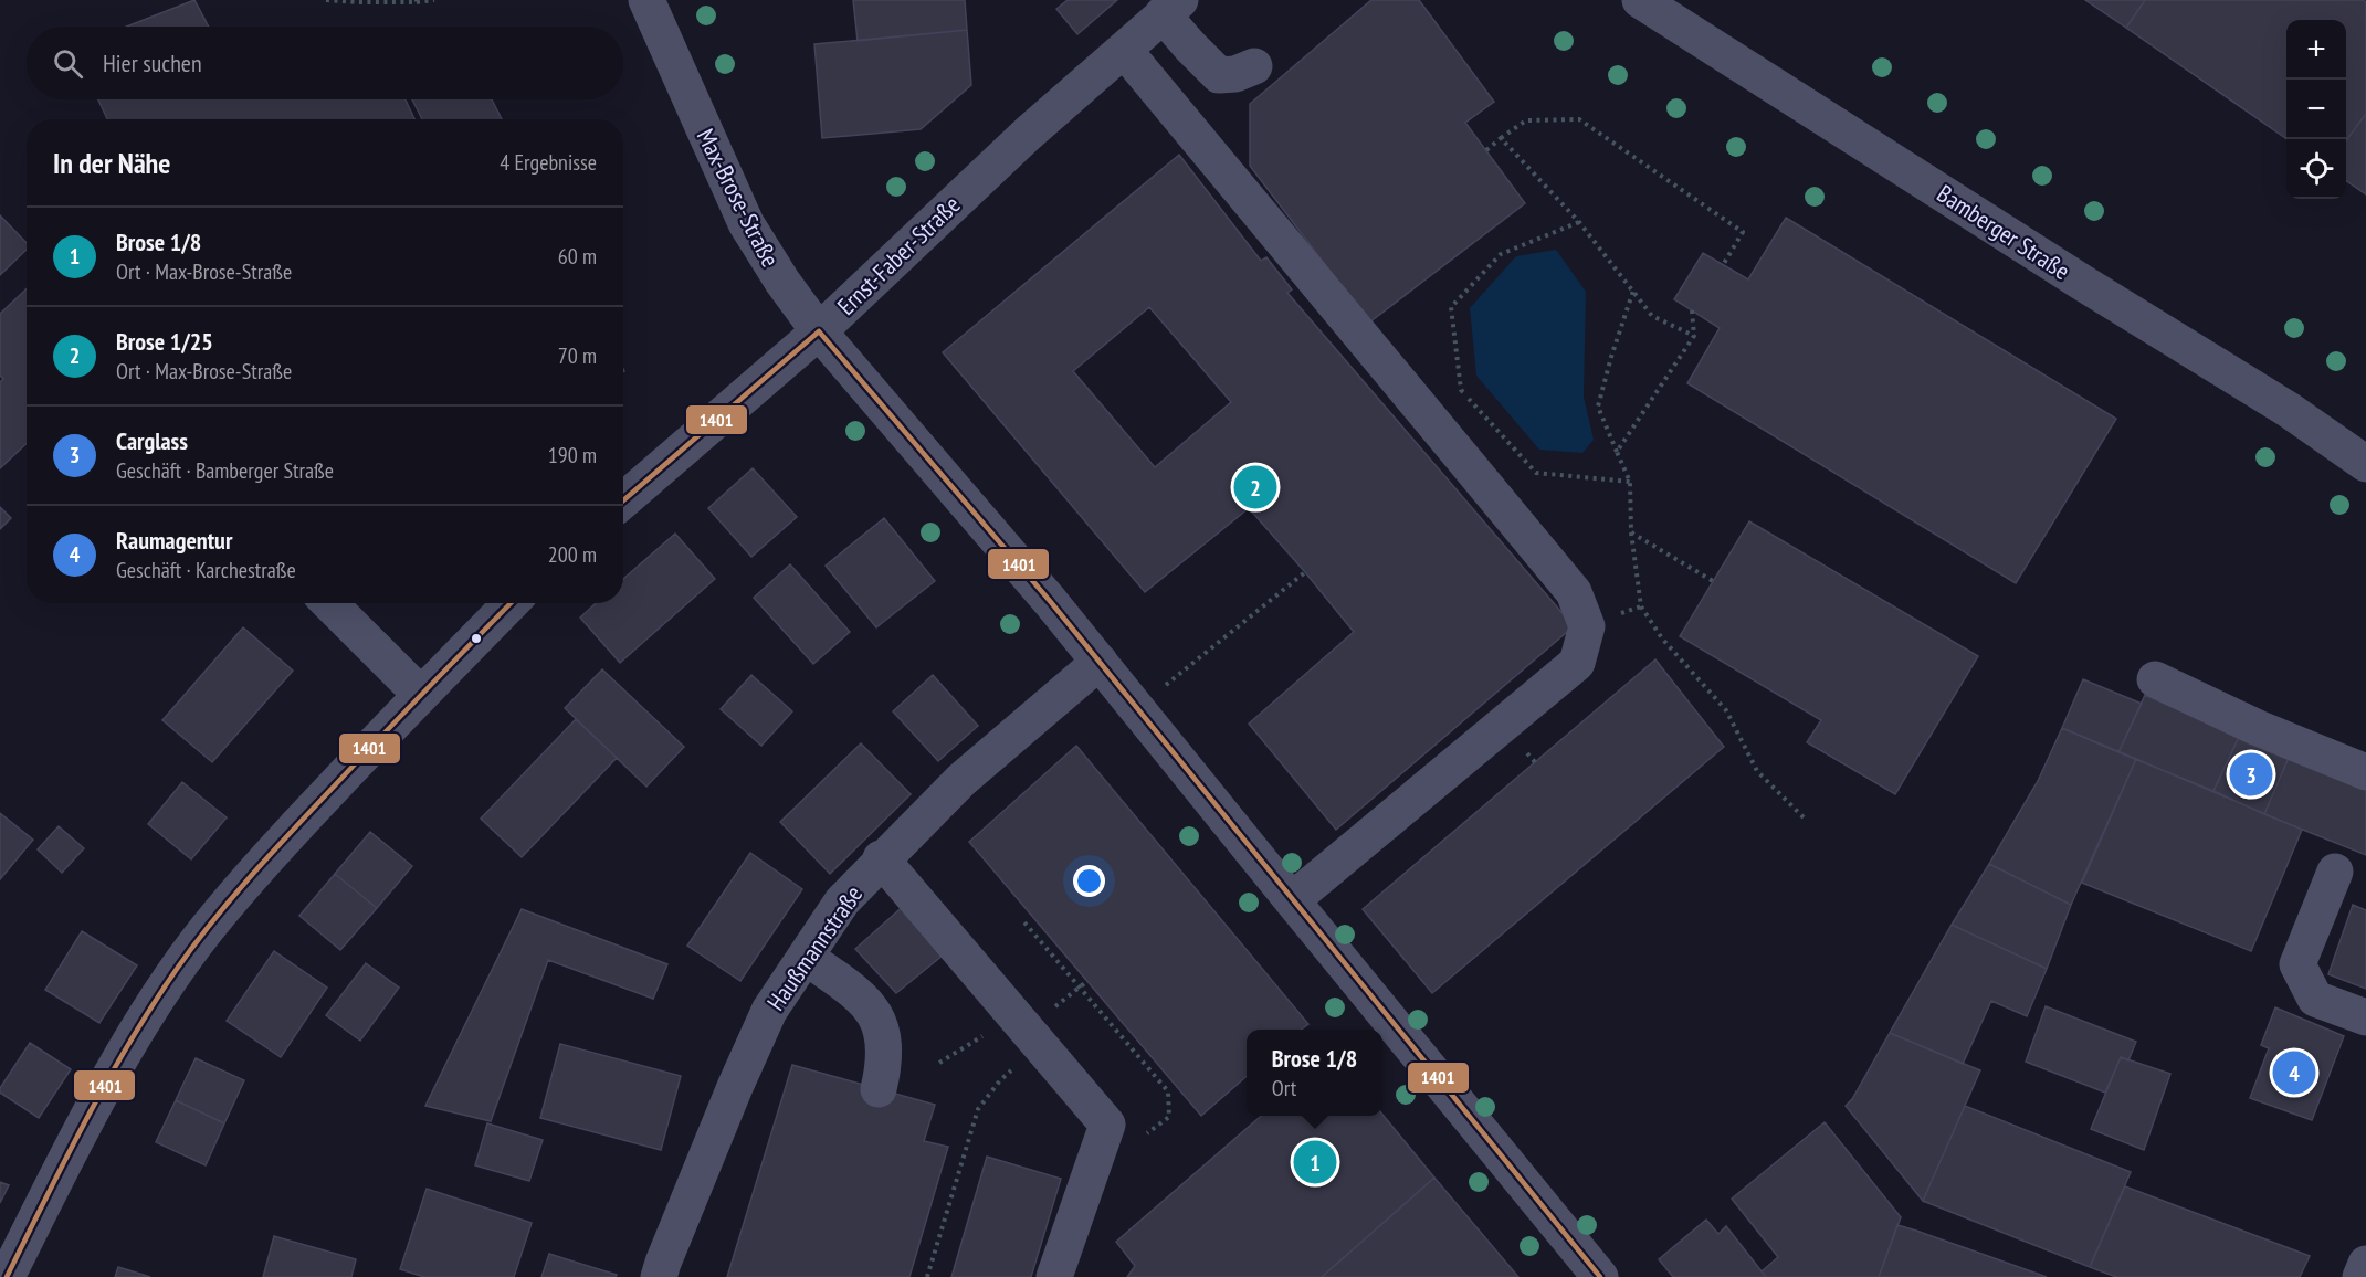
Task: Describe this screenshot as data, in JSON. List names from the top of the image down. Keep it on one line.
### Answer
{"streets":{"street":["Max-Brose-Straße","Bamberger Straße","Ernst-Faber-Straße","Haußmannstraße"]},"crossings":[["Max-Brose-Straße","Ernst-Faber-Straße"],["Max-Brose-Straße","Haußmannstraße"]],"lines":["transit line 1401"],"page":{"map_buttons":["+","−"],"search":"Hier suchen","heading":["In der Nähe","4 Ergebnisse"],"list":[{"mark":"1","name":"Brose 1/8","note":"Ort · Max-Brose-Straße","value":"60 m"},{"mark":"2","name":"Brose 1/25","note":"Ort · Max-Brose-Straße","value":"70 m"},{"mark":"3","name":"Carglass","note":"Geschäft · Bamberger Straße","value":"190 m"},{"mark":"4","name":"Raumagentur","note":"Geschäft · Karchestraße","value":"200 m"}],"pins":["2","3","4","1"],"popup":["Brose 1/8","Ort"]}}
